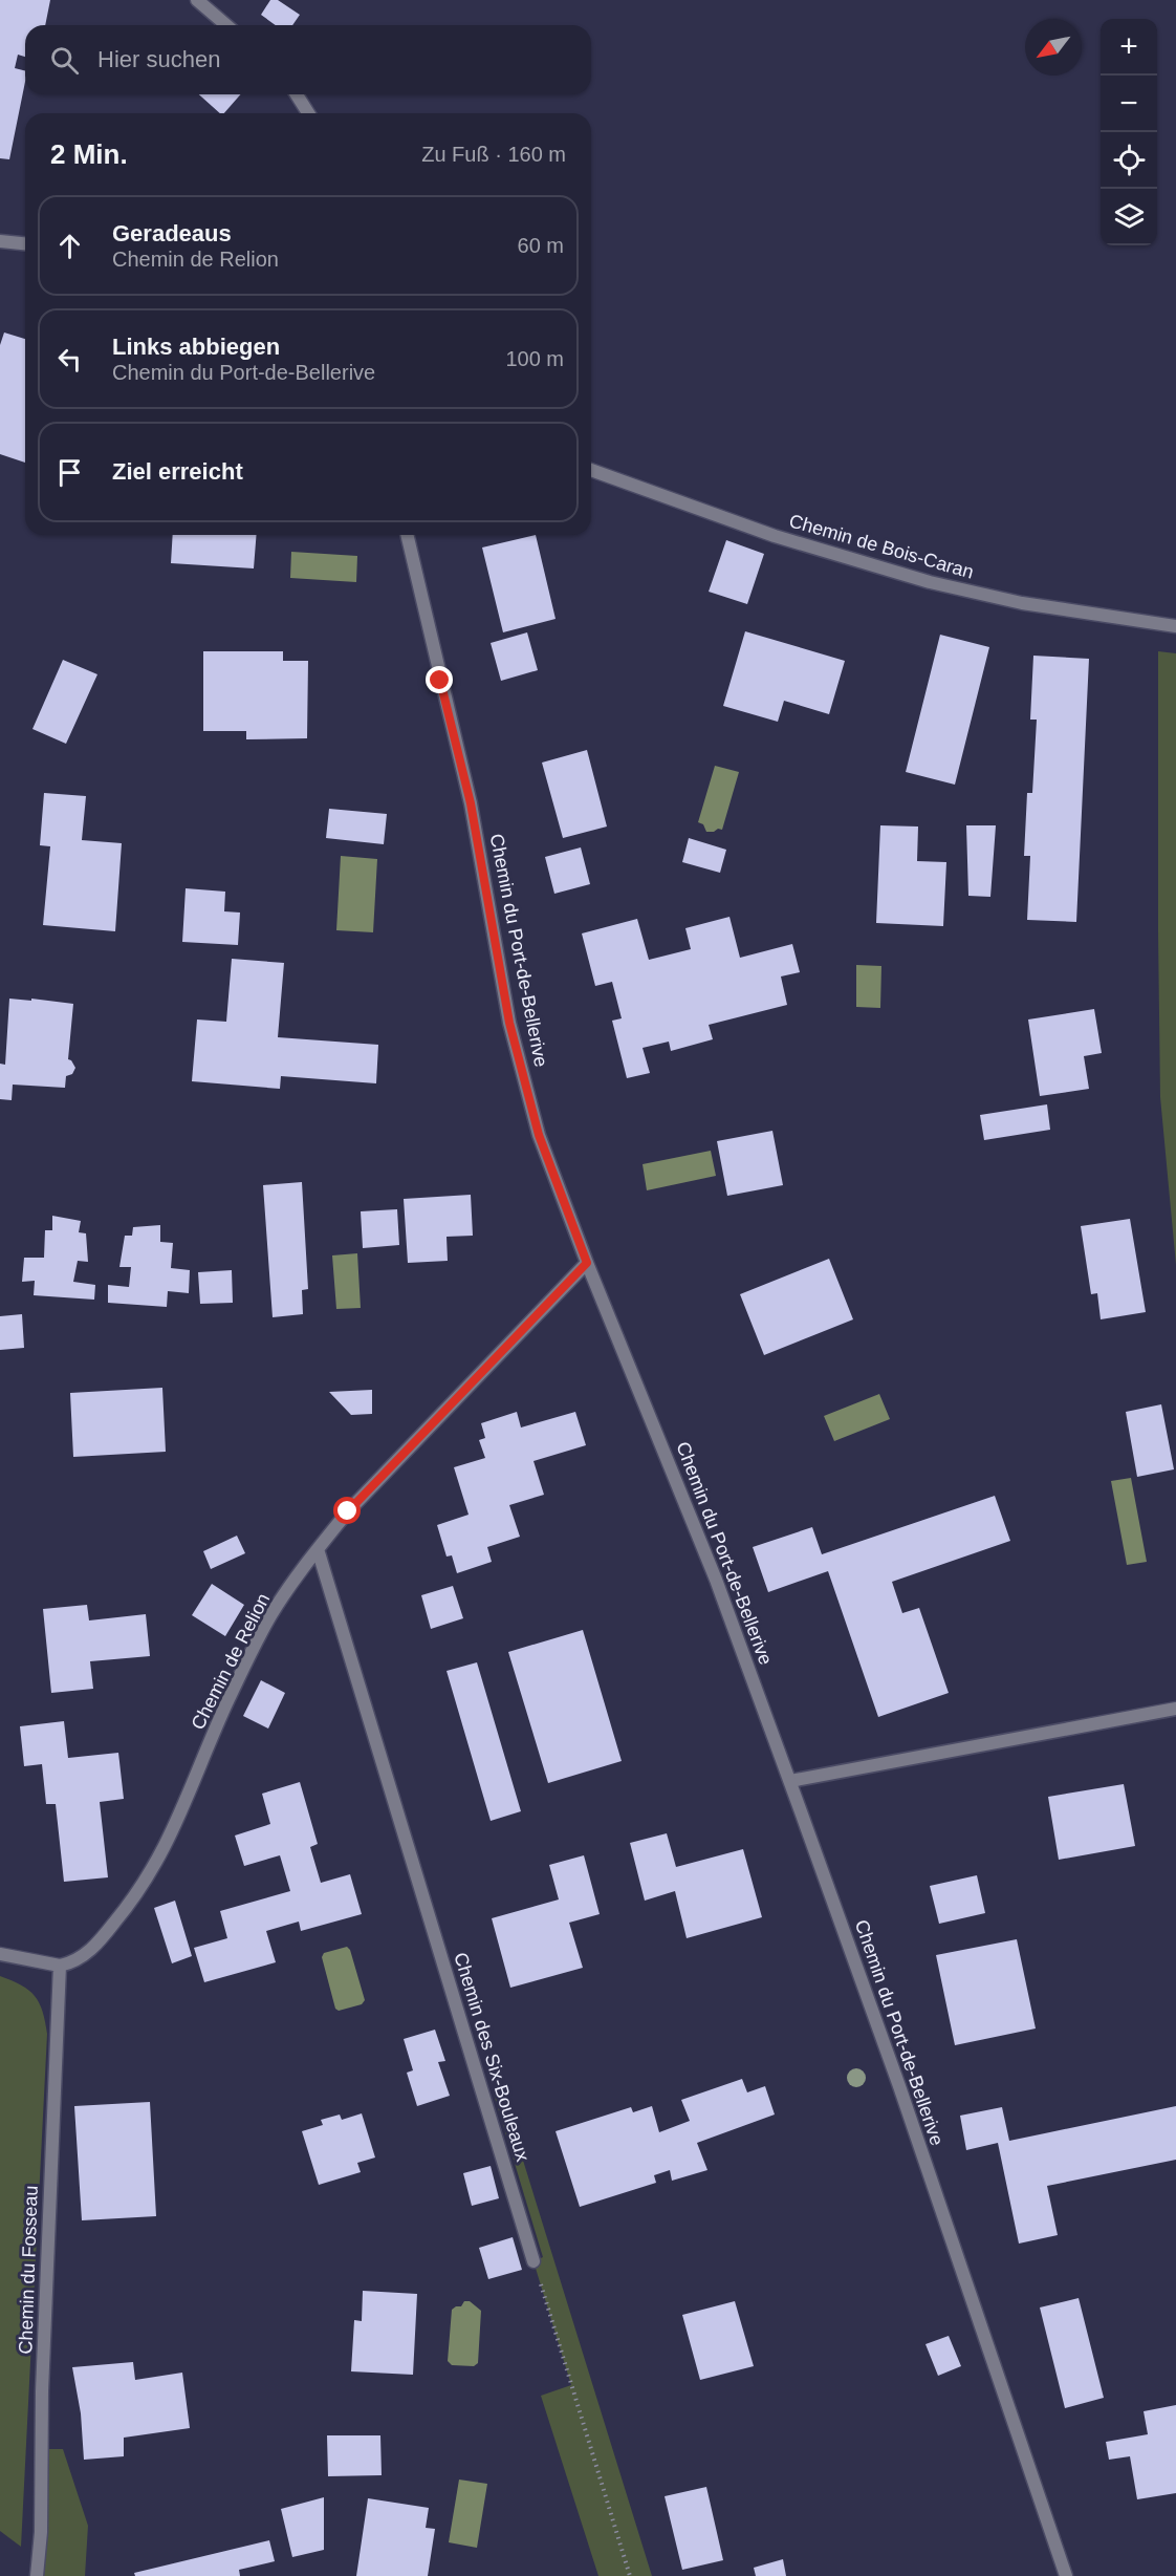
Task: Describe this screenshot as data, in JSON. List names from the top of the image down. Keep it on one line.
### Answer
{"streets":{"street":["Chemin de Bois-Caran","Chemin du Port-de-Bellerive","Chemin de Relion","Chemin des Six-Bouleaux","Chemin du Fosseau"]},"crossings":[["Chemin du Port-de-Bellerive","Chemin de Relion"],["Chemin de Relion","Chemin des Six-Bouleaux"],["Chemin de Relion","Chemin du Fosseau"]],"north":"bottom left","page":{"map_buttons":["+","−"],"search":"Hier suchen","heading":["2 Min.","Zu Fuß · 160 m"],"list":[["Geradeaus","Chemin de Relion","60 m"],["Links abbiegen","Chemin du Port-de-Bellerive","100 m"],"Ziel erreicht"]}}
